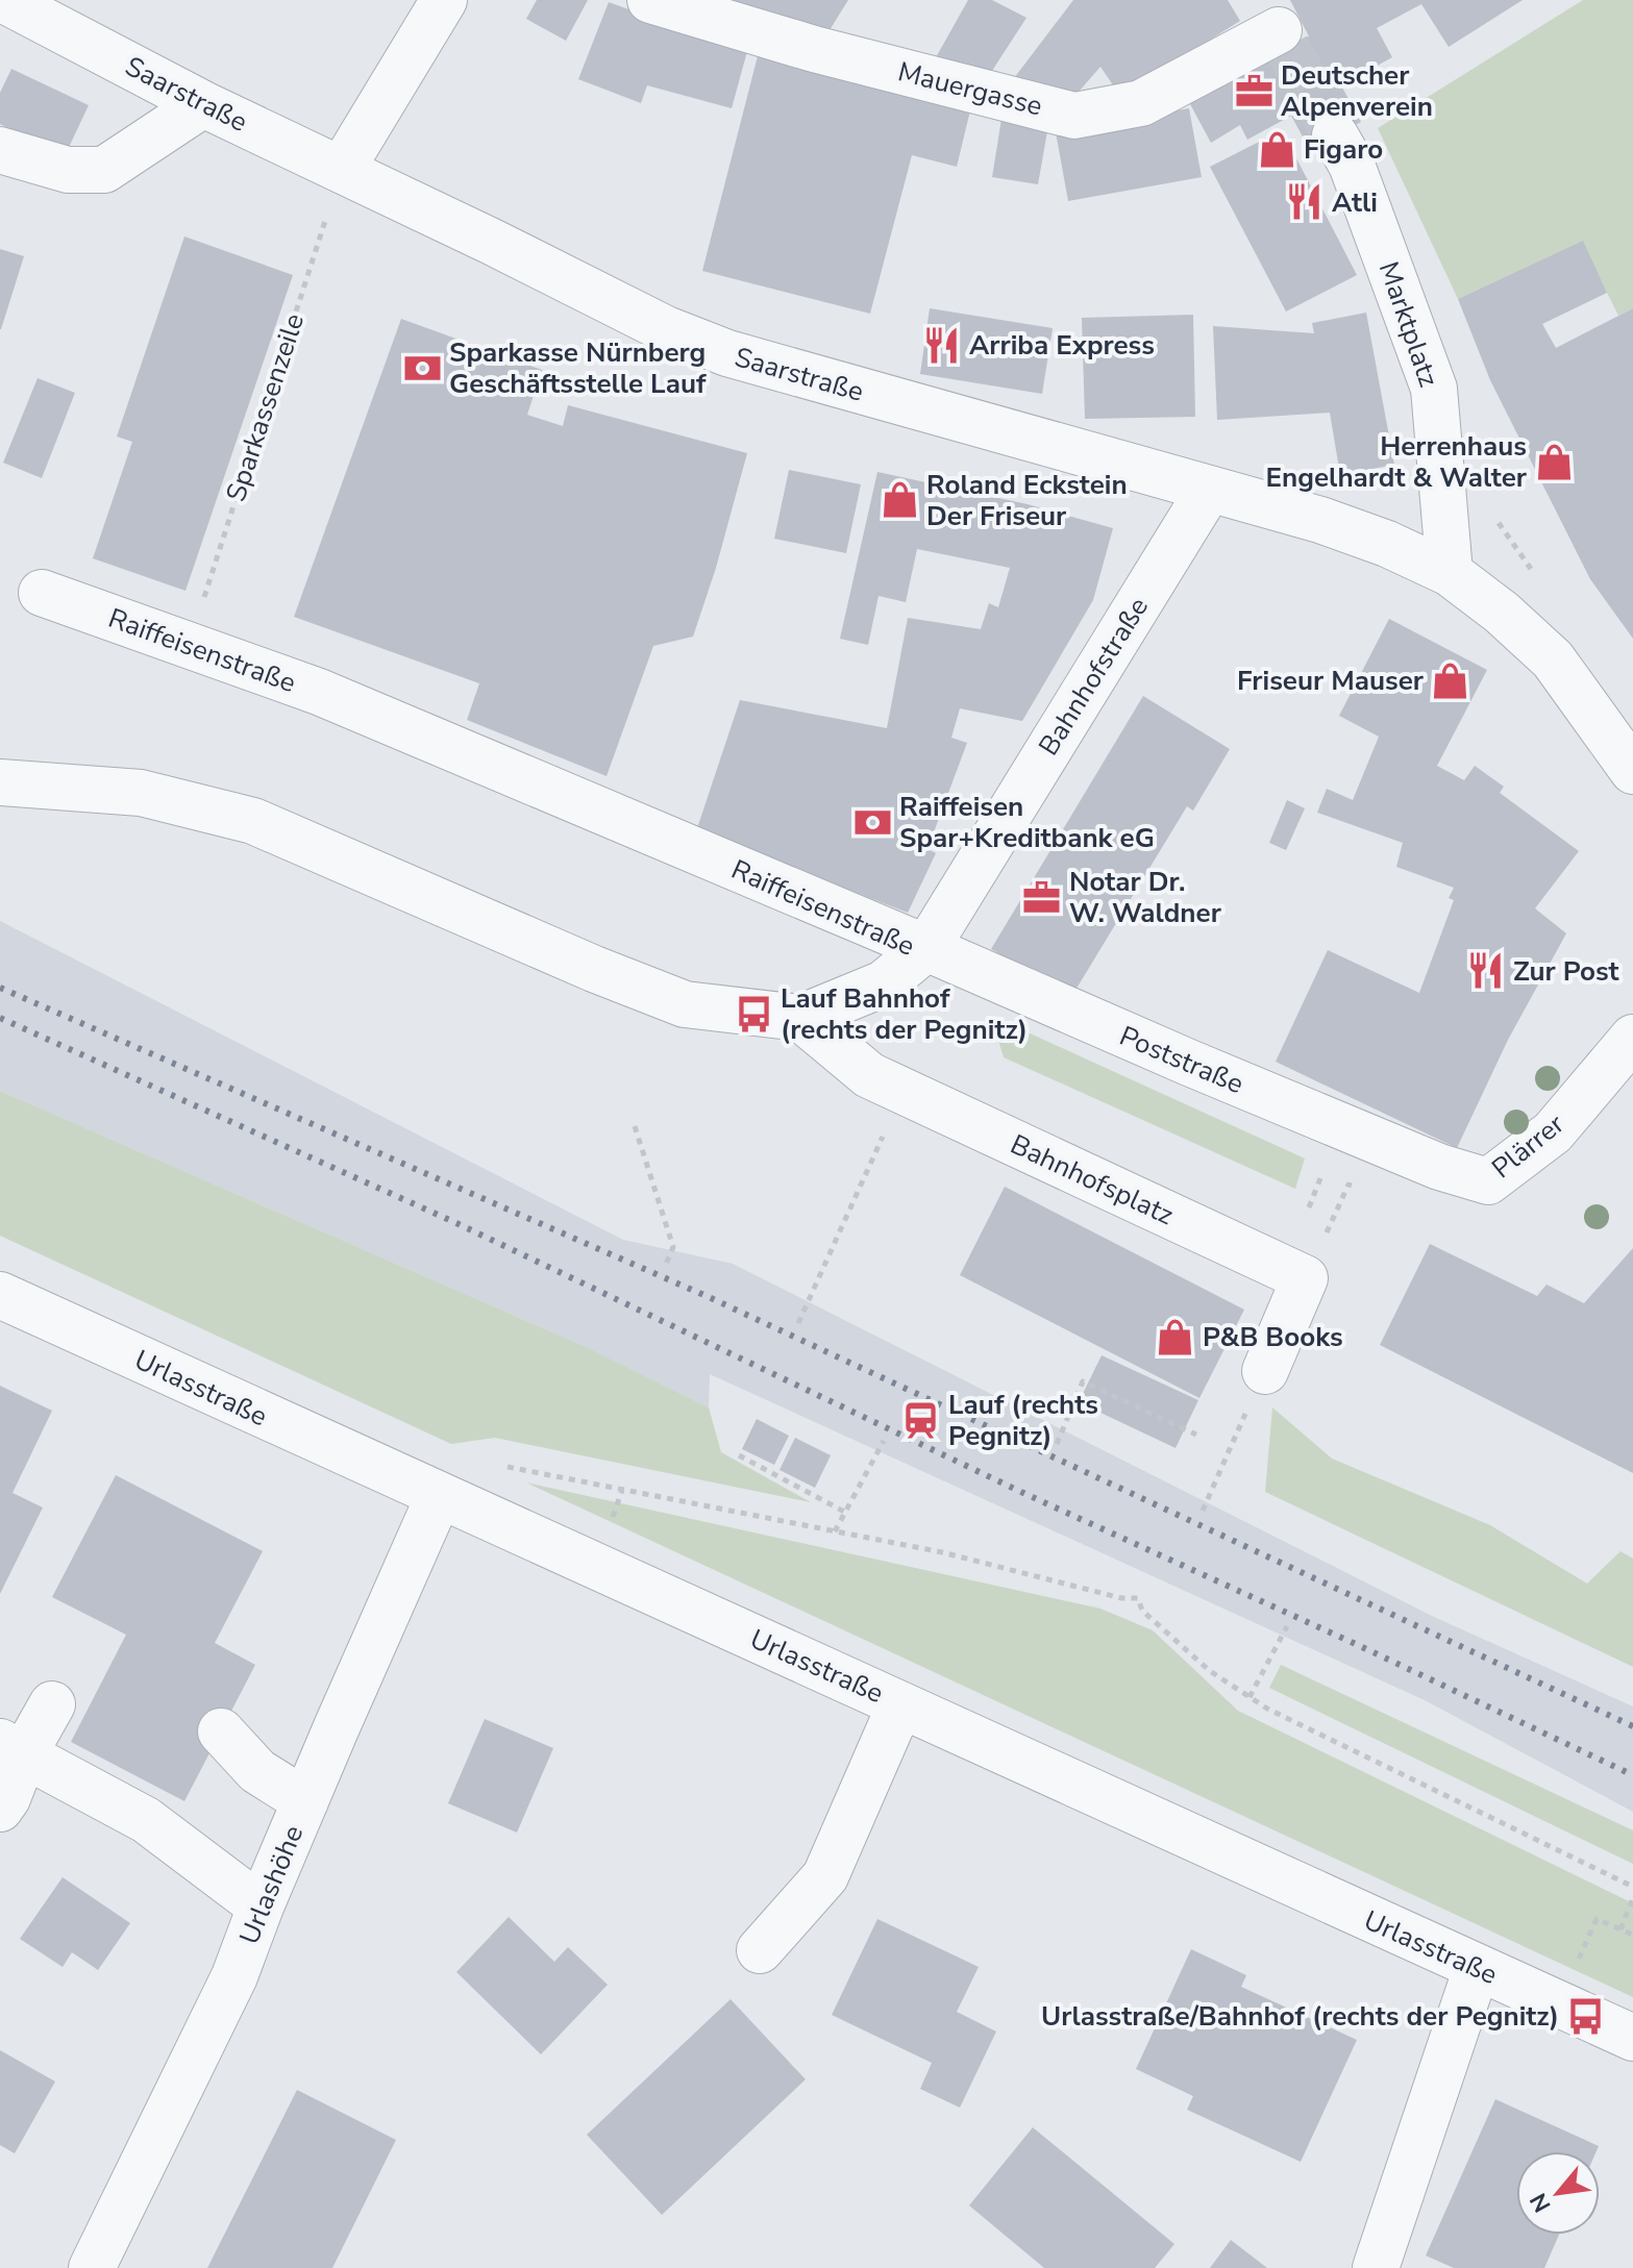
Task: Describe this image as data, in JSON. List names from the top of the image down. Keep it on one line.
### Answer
{"streets":{"street":["Mauergasse","Saarstraße","Marktplatz","Raiffeisenstraße","Bahnhofstraße","Poststraße","Plärrer","Bahnhofsplatz","Urlasstraße","Urlashöhe"],"path":["Sparkassenzeile"]},"crossings":[["Saarstraße","Marktplatz"],["Saarstraße","Sparkassenzeile"],["Saarstraße","Bahnhofstraße"],["Sparkassenzeile","Raiffeisenstraße"],["Raiffeisenstraße","Bahnhofstraße"],["Raiffeisenstraße","Poststraße"],["Raiffeisenstraße","Bahnhofsplatz"],["Bahnhofstraße","Poststraße"],["Poststraße","Plärrer"],["Urlasstraße","Urlashöhe"]],"places":{"office":["Deutscher Alpenverein","Notar Dr. W. Waldner"],"shop":["Figaro","Herrenhaus Engelhardt & Walter","Roland Eckstein Der Friseur","Friseur Mauser","P&B Books"],"restaurant":["Atli","Arriba Express","Zur Post"],"bank":["Sparkasse Nürnberg Geschäftsstelle Lauf","Raiffeisen Spar+Kreditbank eG"],"bus stop":["Lauf Bahnhof (rechts der Pegnitz)","Urlasstraße/Bahnhof (rechts der Pegnitz)"],"station":["Lauf (rechts Pegnitz)"]},"north":"bottom left"}
